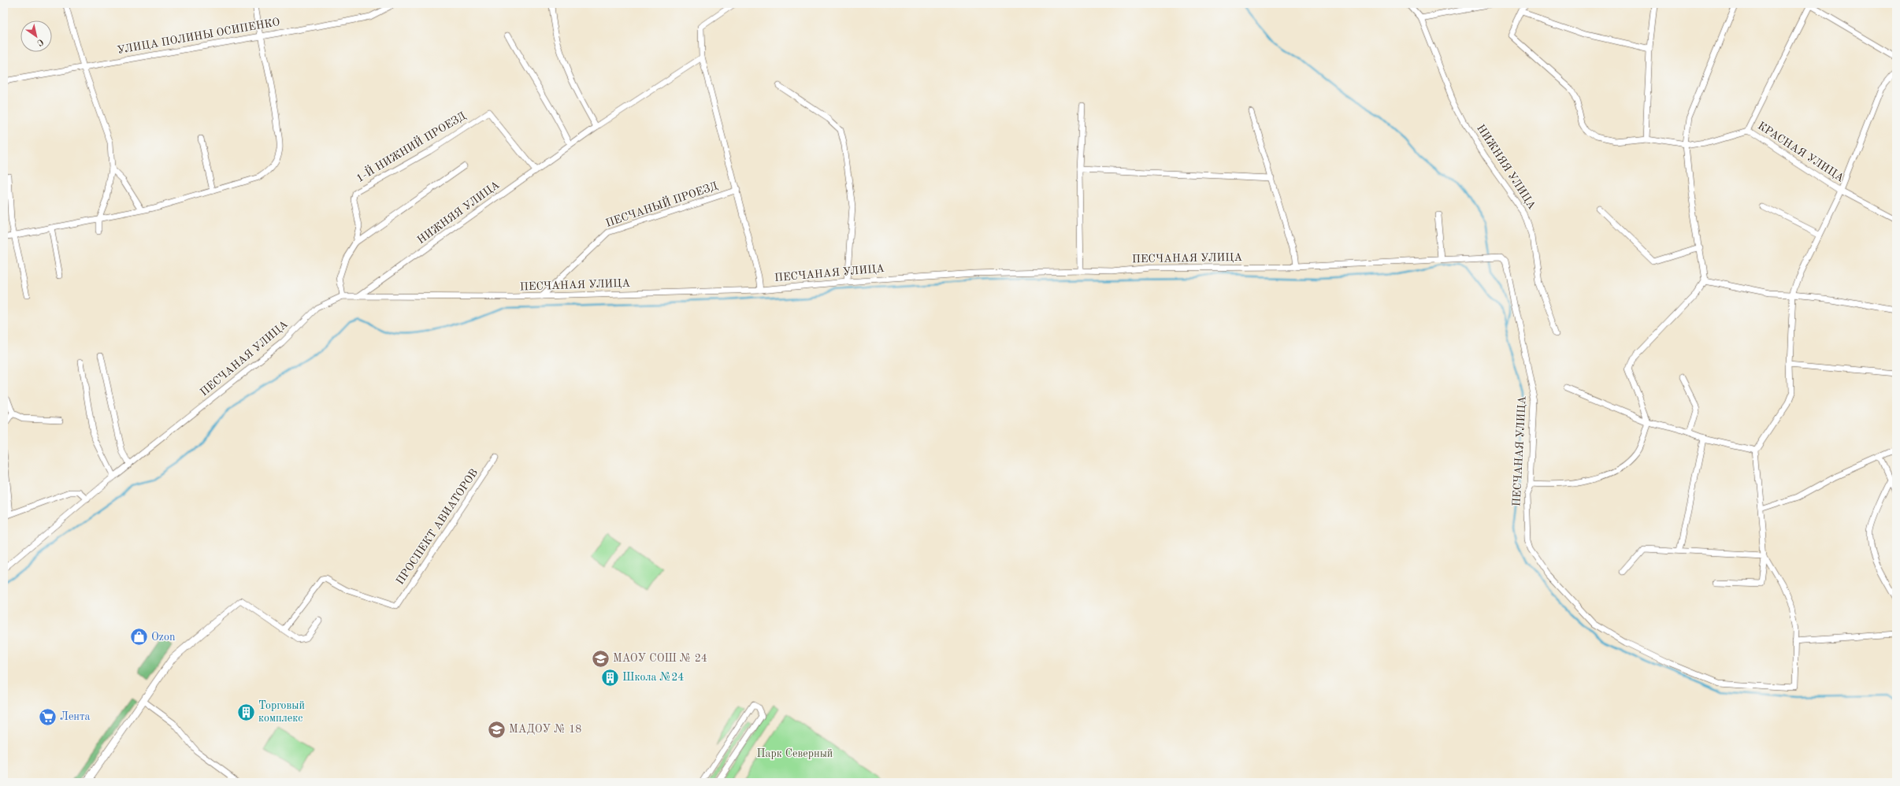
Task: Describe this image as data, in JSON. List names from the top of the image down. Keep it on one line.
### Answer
{"streets":{"street":["УЛИЦА ПОЛИНЫ ОСИПЕНКО","1-Й НИЖНИЙ ПРОЕЗД","КРАСНАЯ УЛИЦА","НИЖНЯЯ УЛИЦА","ПЕСЧАНЫЙ ПРОЕЗД","ПЕСЧАНАЯ УЛИЦА","ПРОСПЕКТ АВИАТОРОВ"]},"crossings":[["1-Й НИЖНИЙ ПРОЕЗД","НИЖНЯЯ УЛИЦА"],["НИЖНЯЯ УЛИЦА","ПЕСЧАНАЯ УЛИЦА"],["ПЕСЧАНЫЙ ПРОЕЗД","ПЕСЧАНАЯ УЛИЦА"]],"parks":["Парк Северный"],"places":{"shop":["Ozon"],"school or university":["МАОУ СОШ № 24","МАДОУ № 18"],"building":["Школа №24","Торговый комплекс"],"supermarket":["Лента"]},"north":"bottom right"}
